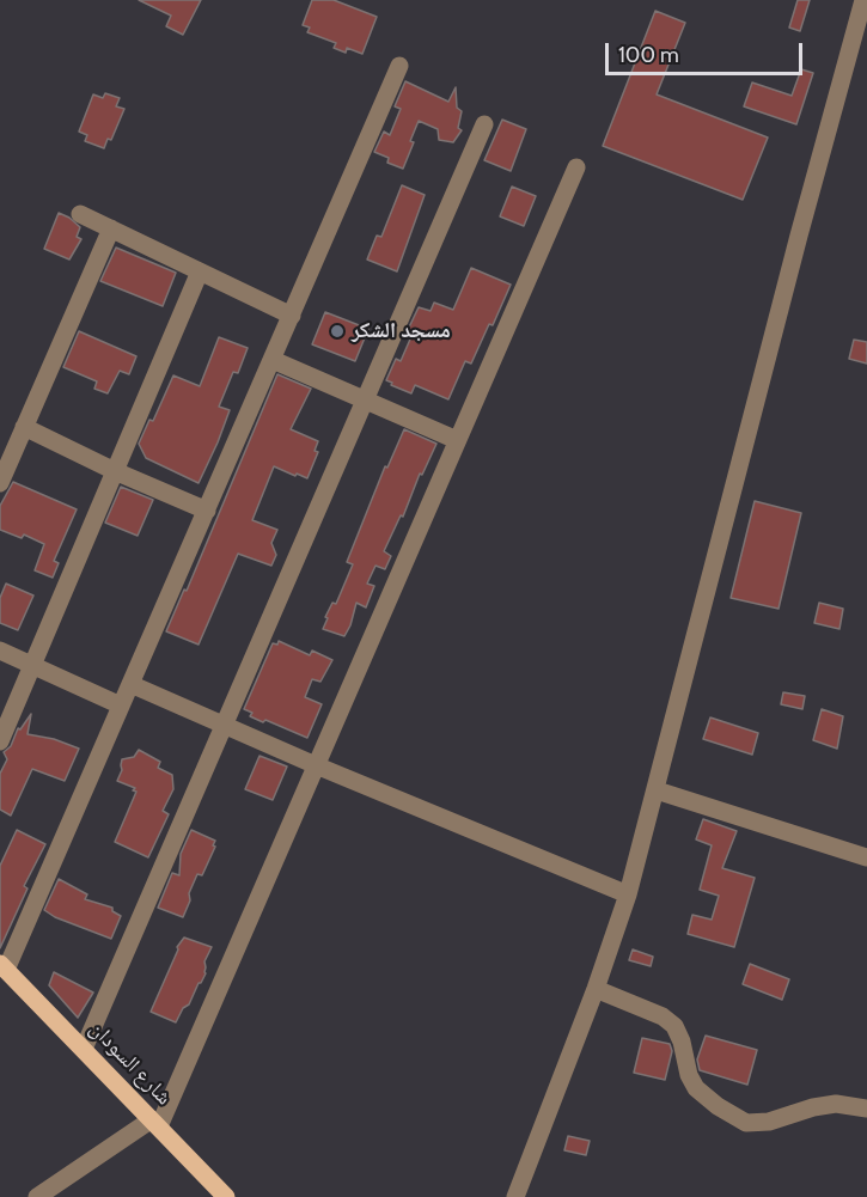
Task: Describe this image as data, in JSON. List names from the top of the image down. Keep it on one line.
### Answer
{"streets":{"main road":["شارع السودان"]},"places":["مسجد الشكر"],"scale_bar":"100 m"}
